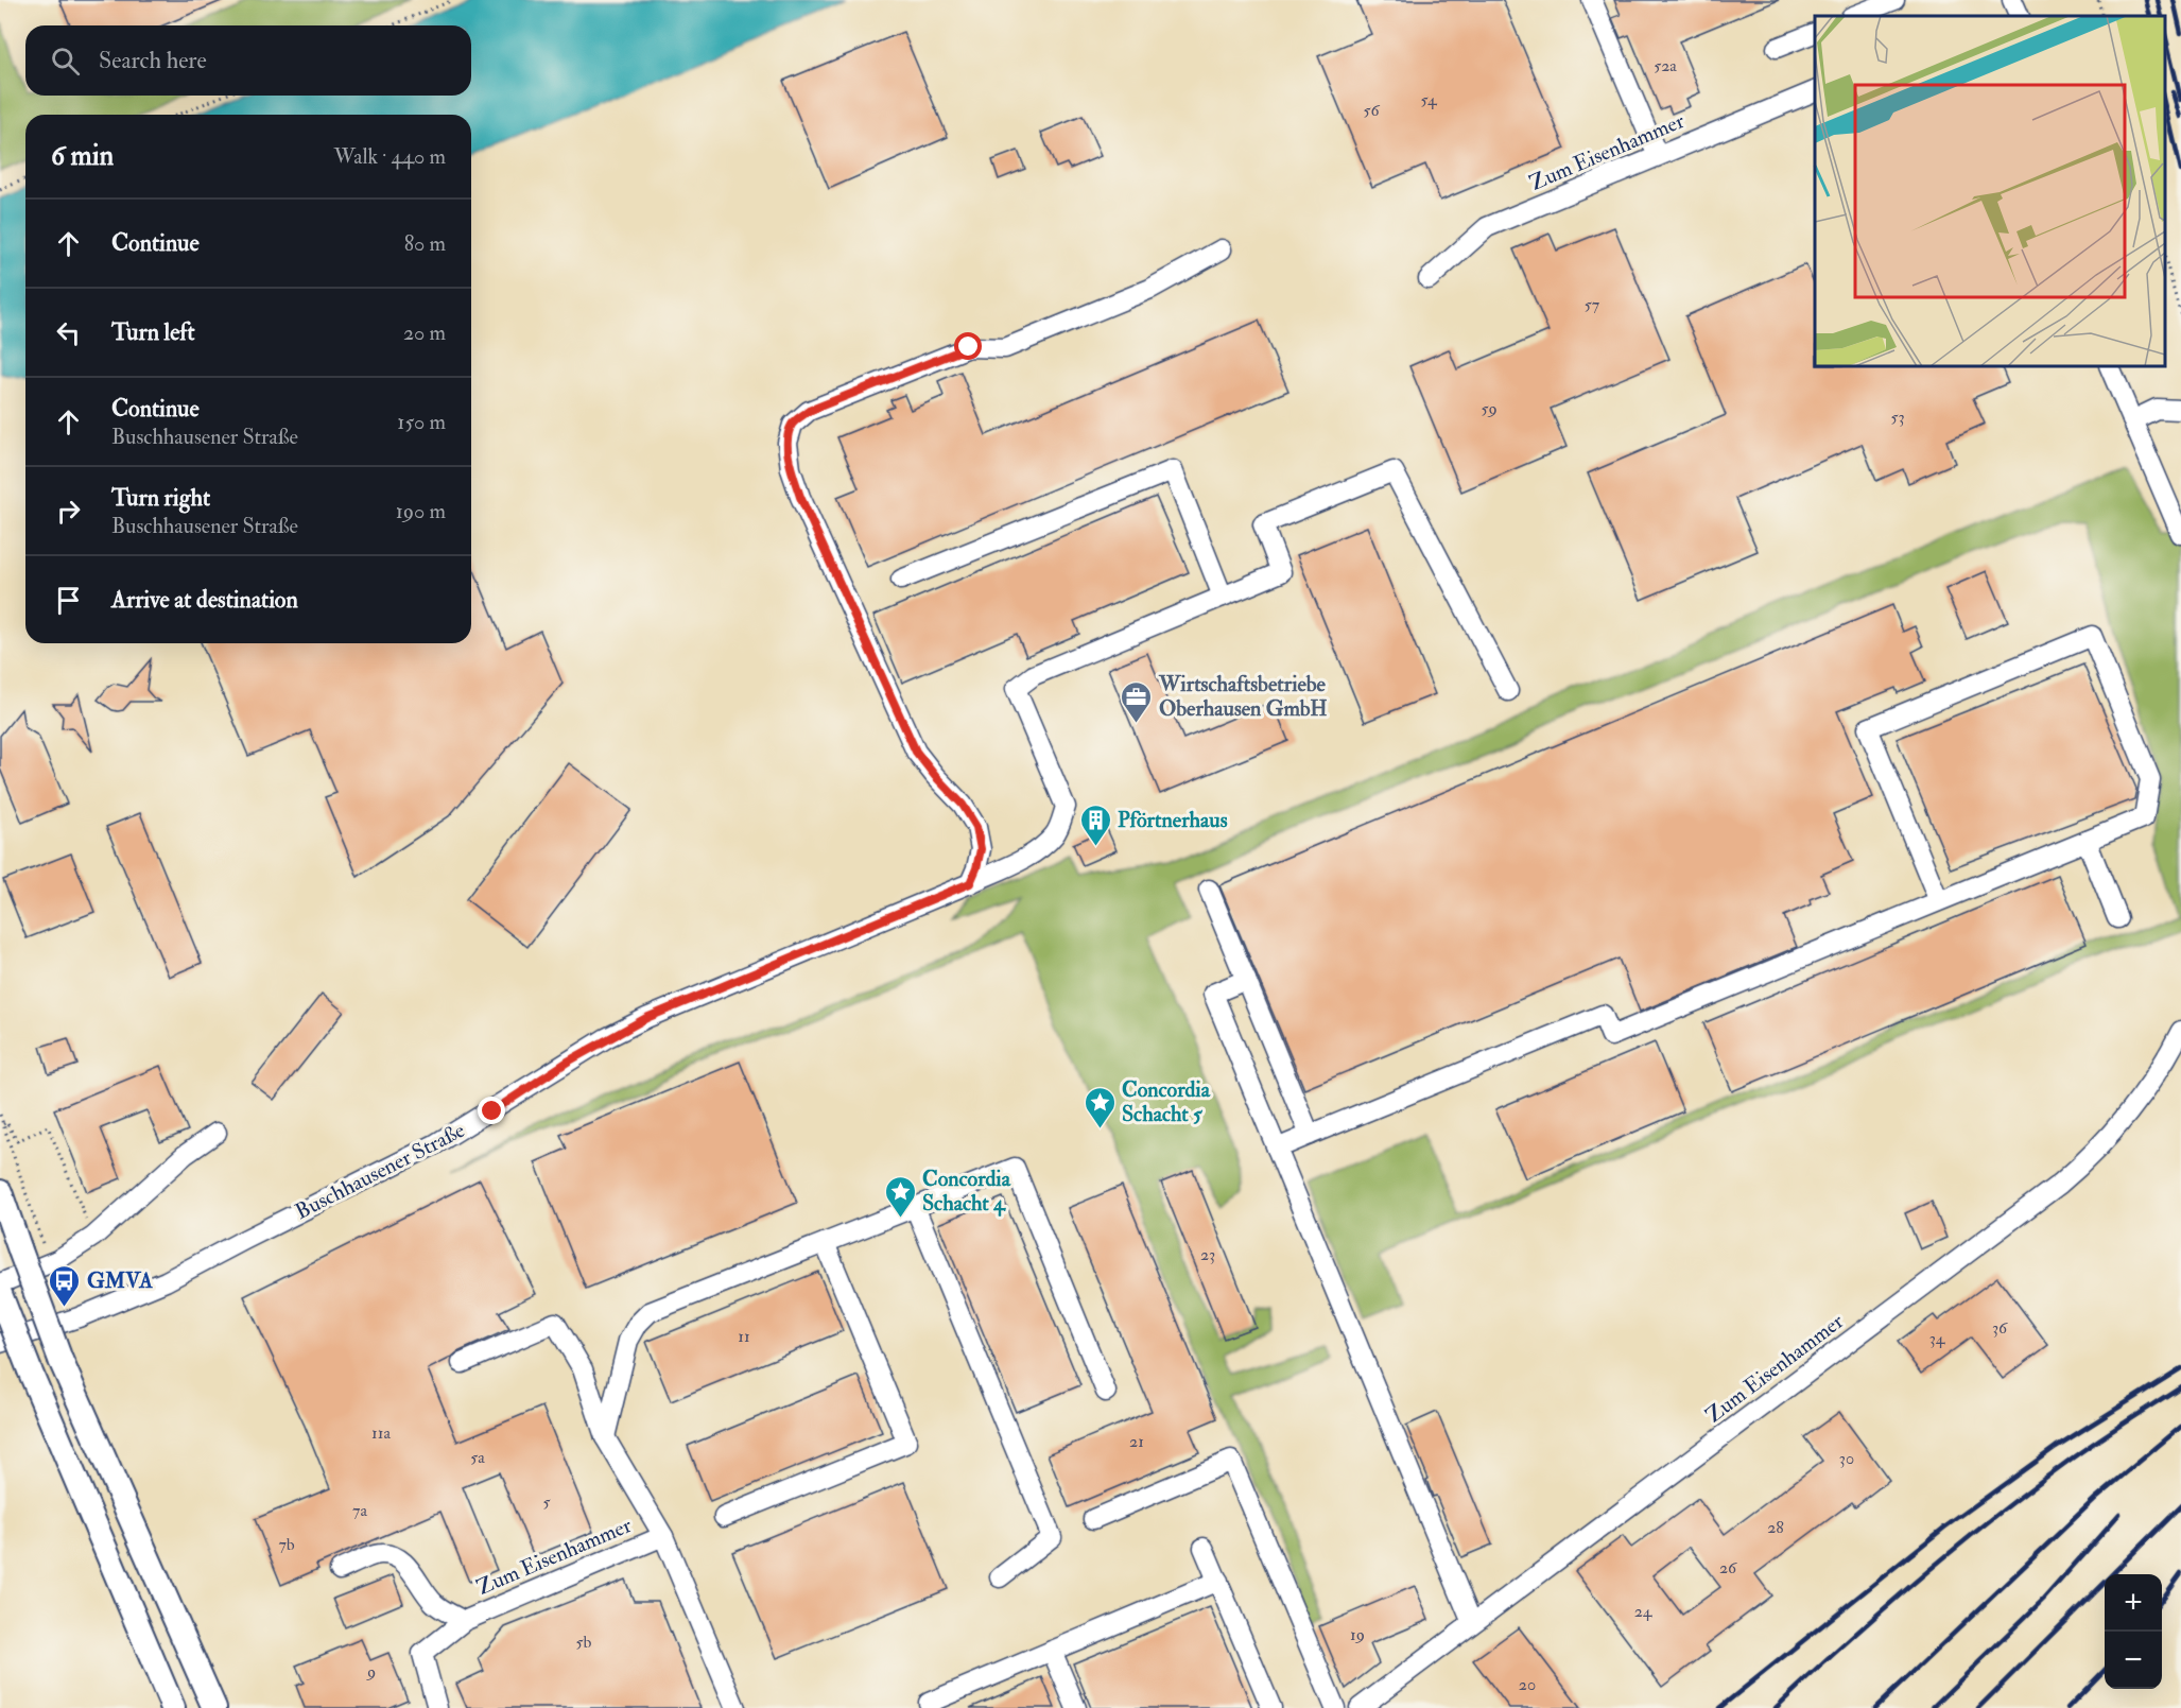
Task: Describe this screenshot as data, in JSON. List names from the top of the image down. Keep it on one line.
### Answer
{"streets":{"street":["Zum Eisenhammer","Buschhausener Straße"]},"places":{"office":["Wirtschaftsbetriebe Oberhausen GmbH"],"building":["Pförtnerhaus"],"place":["Concordia Schacht 5","Concordia Schacht 4"],"bus stop":["GMVA"]},"house_numbers":["52a","54","56","57","59","53","23","36","11","34","11a","21","5a","30","5","7a","28","7b","26","24","19","5b","9","20"],"page":{"search":"Search here","heading":["6 min","Walk · 440 m"],"list":[["Continue","80 m"],["Turn left","20 m"],["Continue","Buschhausener Straße","150 m"],["Turn right","Buschhausener Straße","190 m"],"Arrive at destination"],"map_buttons":["+","−"]}}
